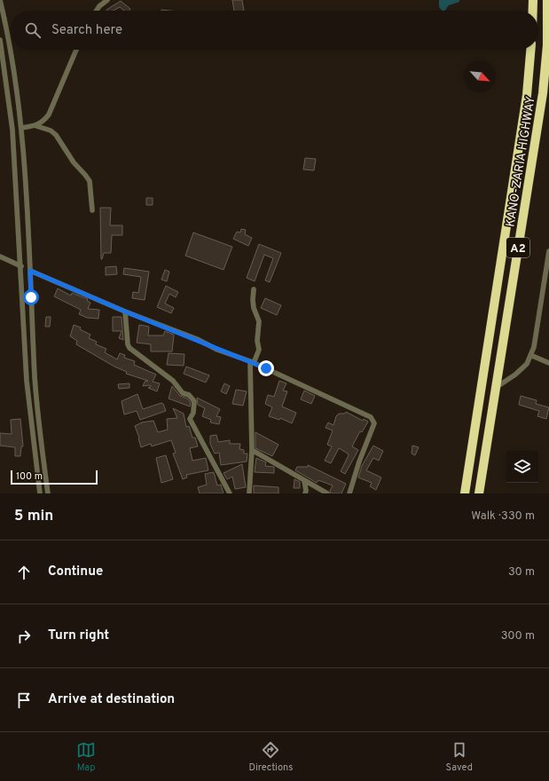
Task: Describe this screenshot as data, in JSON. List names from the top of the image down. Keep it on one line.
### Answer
{"streets":{"highway":["KANO-ZARIA HIGHWAY","A2"]},"scale_bar":"100 m","north":"bottom right","page":{"search":"Search here","scale":"100 m","heading":["5 min","Walk · 330 m"],"list":[["Continue","30 m"],["Turn right","300 m"],"Arrive at destination"],"nav":["Map","Directions","Saved"]}}
